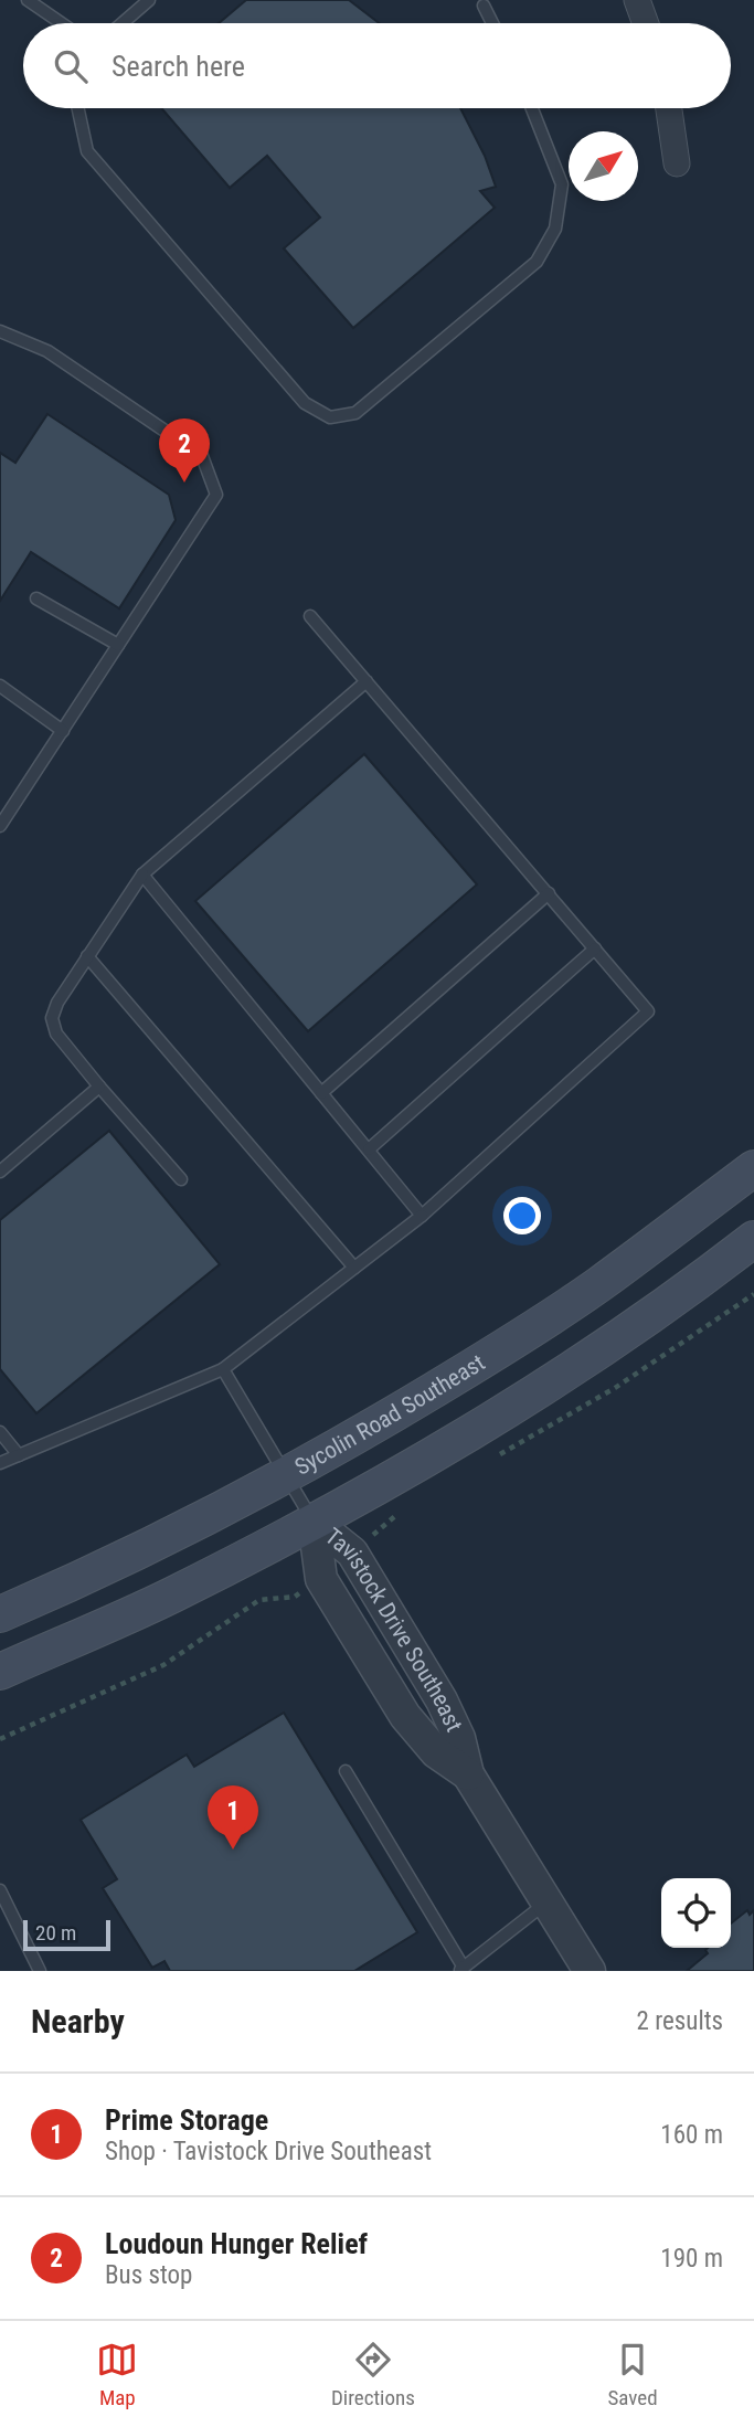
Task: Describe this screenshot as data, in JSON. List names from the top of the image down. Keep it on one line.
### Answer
{"streets":{"main road":["Sycolin Road Southeast"],"street":["Tavistock Drive Southeast"]},"scale_bar":"20 m","north":"top right","page":{"search":"Search here","pins":["2","1"],"scale":"20 m","heading":["Nearby","2 results"],"list":[{"mark":"1","name":"Prime Storage","note":"Shop · Tavistock Drive Southeast","value":"160 m"},{"mark":"2","name":"Loudoun Hunger Relief","note":"Bus stop","value":"190 m"}],"nav":["Map","Directions","Saved"]}}
